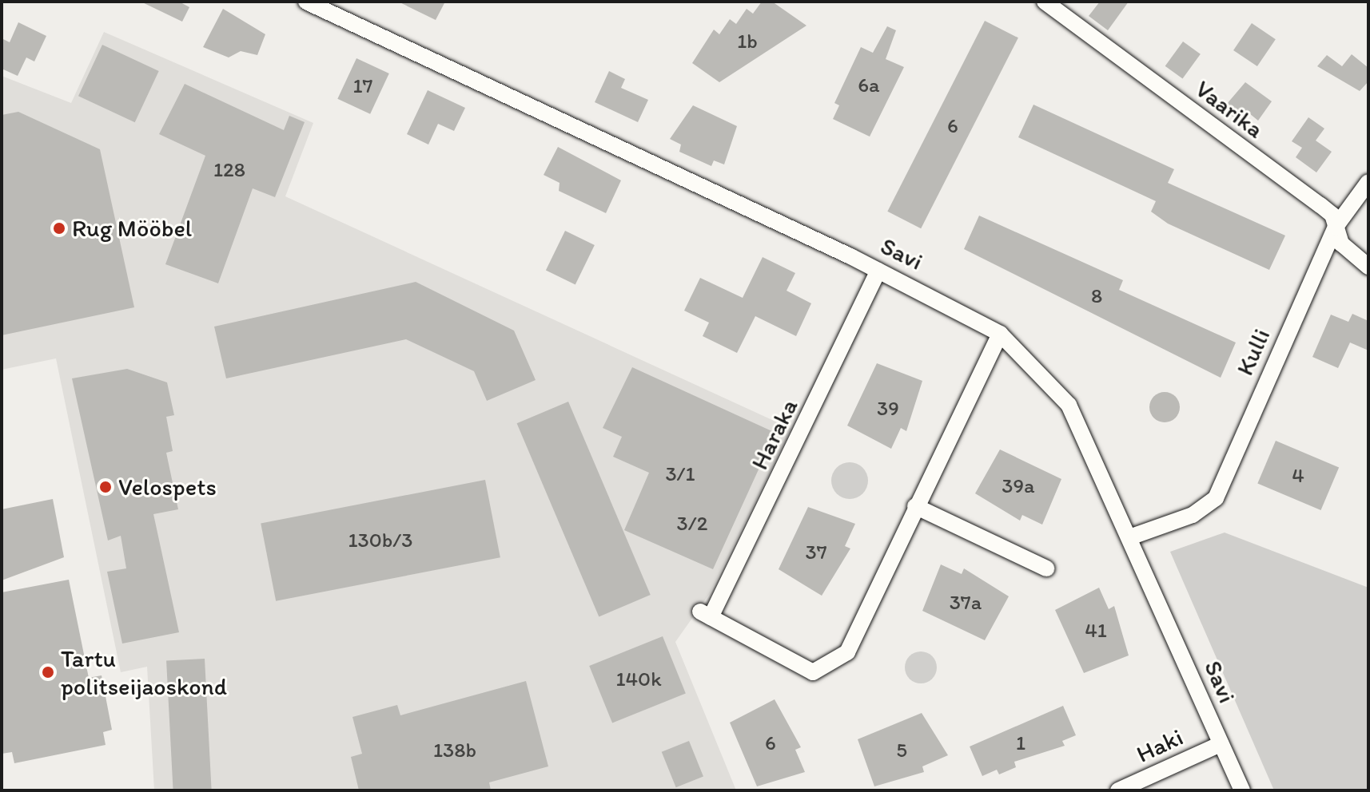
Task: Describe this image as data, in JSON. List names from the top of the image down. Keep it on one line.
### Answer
{"streets":{"street":["Vaarika","Savi","Kulli","Haraka","Haki"]},"crossings":[["Vaarika","Kulli"],["Savi","Kulli"],["Savi","Haraka"],["Savi","Haki"]],"places":["Rug Mööbel","Velospets","Tartu politseijaoskond"],"house_numbers":["1b","6a","17","6","128","8","39","3/1","4","39a","3/2","130b/3","37","37a","41","140k","6","1","138b","5"]}
